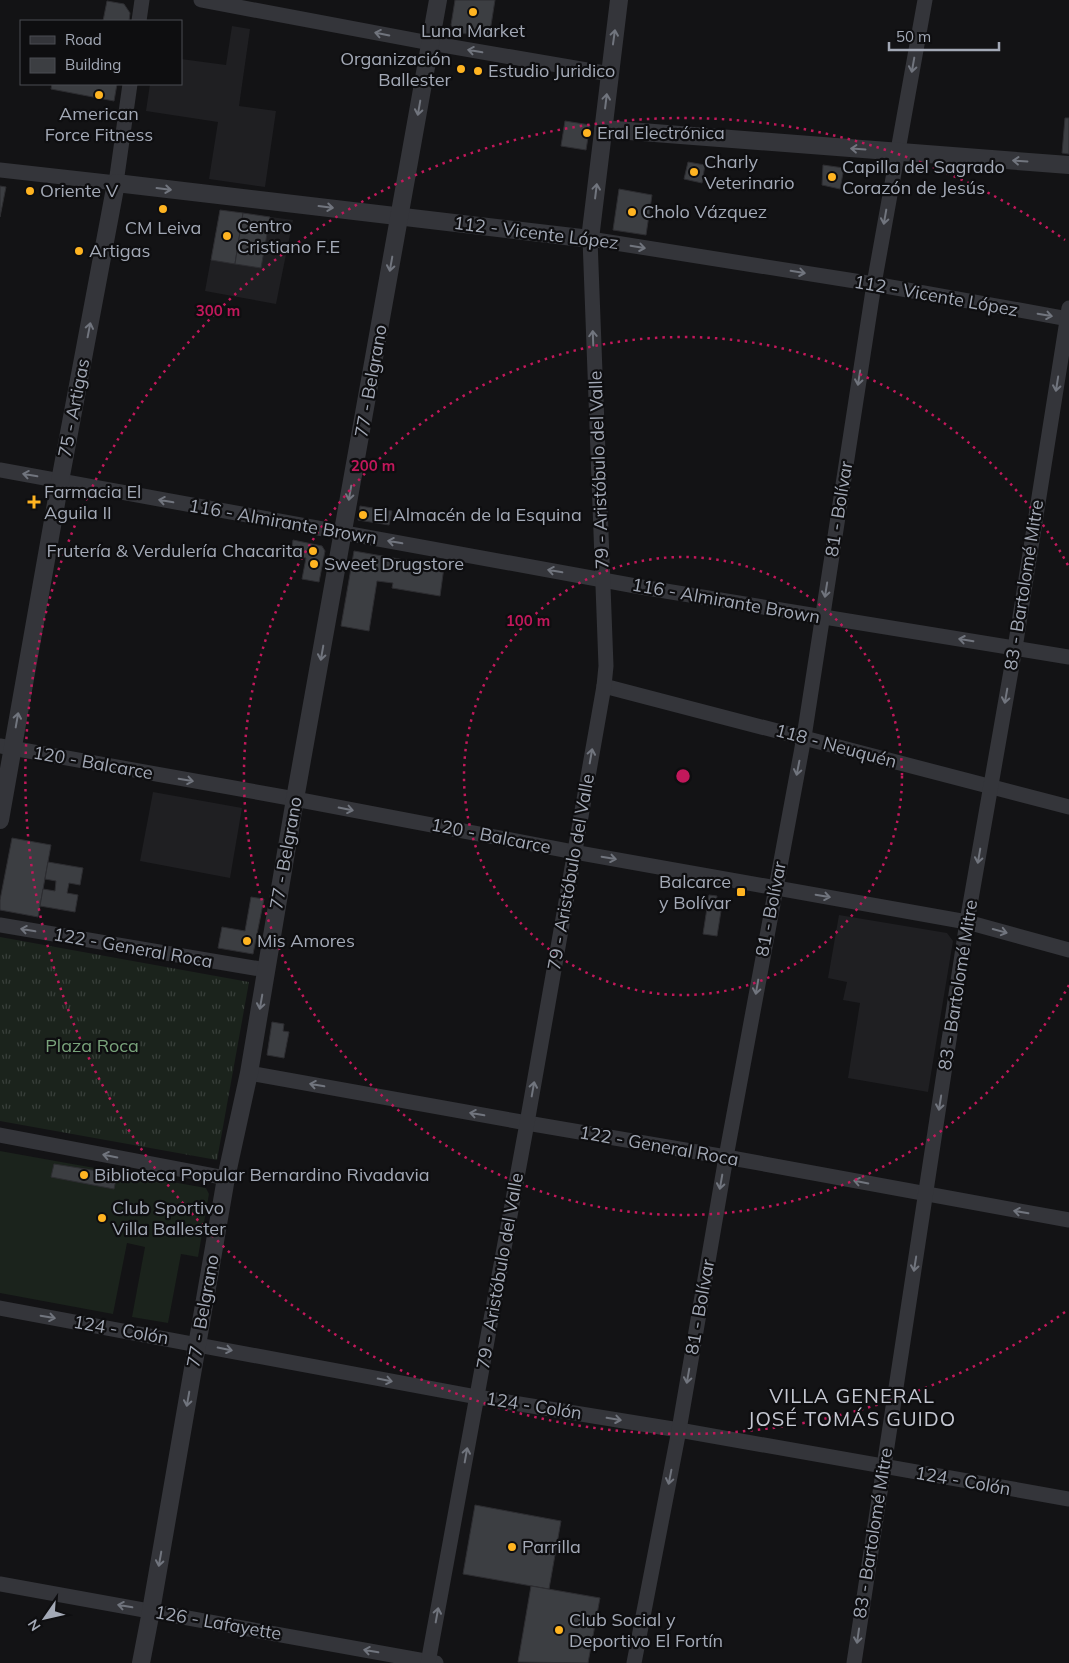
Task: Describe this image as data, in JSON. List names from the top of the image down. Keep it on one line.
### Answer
{"streets":{"street":["112 - Vicente López","77 - Belgrano","75 - Artigas","79 - Aristóbulo del Valle","81 - Bolívar","116 - Almirante Brown","83 - Bartolomé Mitre","118 - Neuquén","120 - Balcarce","122 - General Roca","124 - Colón","126 - Lafayette"]},"crossings":[["112 - Vicente López","77 - Belgrano"],["112 - Vicente López","75 - Artigas"],["112 - Vicente López","79 - Aristóbulo del Valle"],["112 - Vicente López","81 - Bolívar"],["112 - Vicente López","83 - Bartolomé Mitre"],["77 - Belgrano","116 - Almirante Brown"],["77 - Belgrano","120 - Balcarce"],["77 - Belgrano","122 - General Roca"],["77 - Belgrano","124 - Colón"],["77 - Belgrano","126 - Lafayette"],["75 - Artigas","116 - Almirante Brown"],["75 - Artigas","120 - Balcarce"],["79 - Aristóbulo del Valle","116 - Almirante Brown"],["79 - Aristóbulo del Valle","118 - Neuquén"],["79 - Aristóbulo del Valle","120 - Balcarce"],["79 - Aristóbulo del Valle","122 - General Roca"],["79 - Aristóbulo del Valle","124 - Colón"],["79 - Aristóbulo del Valle","126 - Lafayette"],["81 - Bolívar","116 - Almirante Brown"],["81 - Bolívar","118 - Neuquén"],["81 - Bolívar","120 - Balcarce"],["81 - Bolívar","122 - General Roca"],["81 - Bolívar","124 - Colón"],["116 - Almirante Brown","83 - Bartolomé Mitre"],["83 - Bartolomé Mitre","118 - Neuquén"],["83 - Bartolomé Mitre","120 - Balcarce"],["83 - Bartolomé Mitre","122 - General Roca"],["83 - Bartolomé Mitre","124 - Colón"]],"one_way":["77 - Belgrano","75 - Artigas","79 - Aristóbulo del Valle","81 - Bolívar","116 - Almirante Brown","83 - Bartolomé Mitre","120 - Balcarce","122 - General Roca","124 - Colón","126 - Lafayette"],"districts":["VILLA GENERAL JOSÉ TOMÁS GUIDO"],"parks":["Plaza Roca"],"places":{"other":["Luna Market","Organización Ballester","Estudio Juridico","American Force Fitness","Eral Electrónica","Charly Veterinario","Capilla del Sagrado Corazón de Jesús","Oriente V","CM Leiva","Cholo Vázquez","Centro Cristiano F.E","Artigas","El Almacén de la Esquina","Frutería & Verdulería Chacarita","Sweet Drugstore","Mis Amores","Biblioteca Popular Bernardino Rivadavia","Club Sportivo Villa Ballester","Parrilla","Club Social y Deportivo El Fortín"],"health":["Farmacia El Aguila II"],"transit":["Balcarce y Bolívar"]},"legend":["Road","Building"],"scale_bar":"50 m","north":"bottom left","rings":["300 m","200 m","100 m"]}
